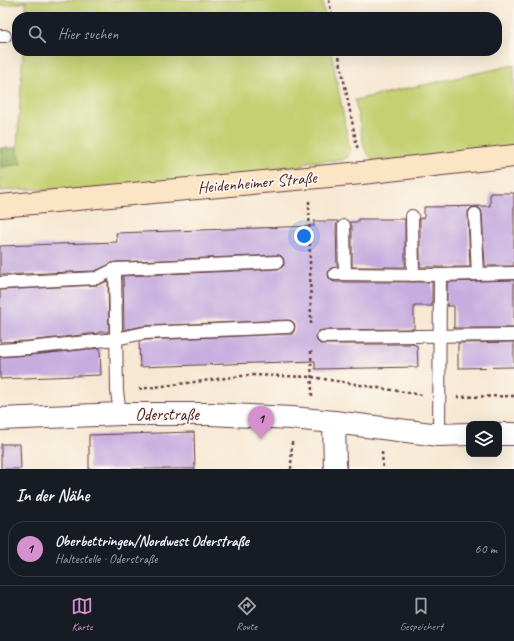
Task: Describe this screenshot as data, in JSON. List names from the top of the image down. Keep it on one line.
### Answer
{"streets":{"street":["Heidenheimer Straße","Oderstraße"]},"page":{"search":"Hier suchen","pins":"1","heading":"In der Nähe","list":[{"mark":"1","name":"Oberbettringen/Nordwest Oderstraße","note":"Haltestelle · Oderstraße","value":"60 m"}],"nav":["Karte","Route","Gespeichert"]}}
